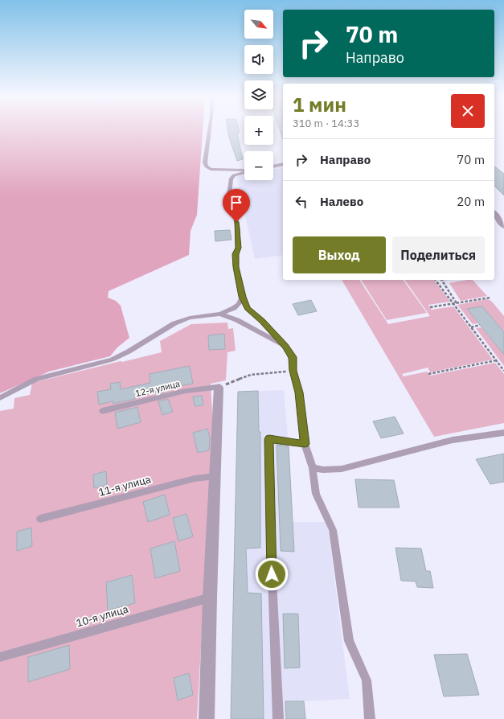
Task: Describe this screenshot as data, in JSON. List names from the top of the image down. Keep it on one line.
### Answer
{"streets":{"lane":["12-я улица","11-я улица","10-я улица"]},"north":"bottom right","page":{"map_buttons":["+","−"],"turn":["70 m","Направо"],"heading":["1 мин","310 m · 14:33"],"list":[{"name":"Направо","value":"70 m"},{"name":"Налево","value":"20 m"}],"buttons":["Выход","Поделиться"]}}
